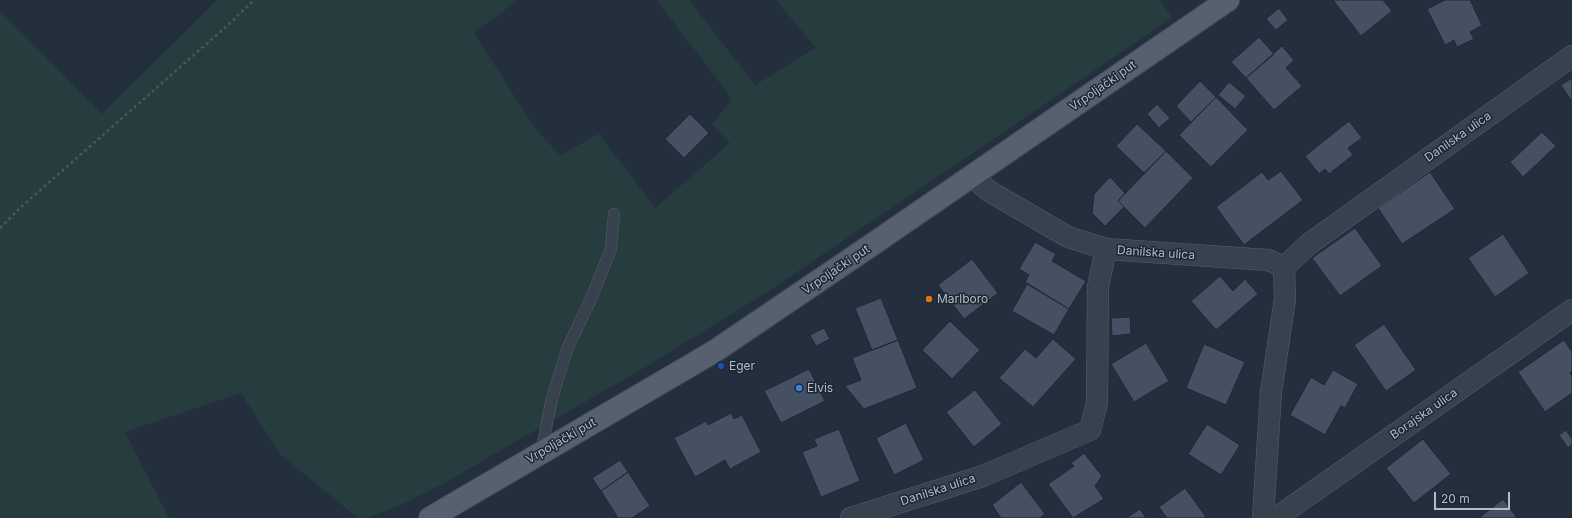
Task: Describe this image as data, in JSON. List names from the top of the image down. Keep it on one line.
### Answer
{"streets":{"main road":["Vrpoljački put"],"street":["Danilska ulica","Borajska ulica"]},"places":["Marlboro","Eger","Elvis"],"scale_bar":"20 m"}
